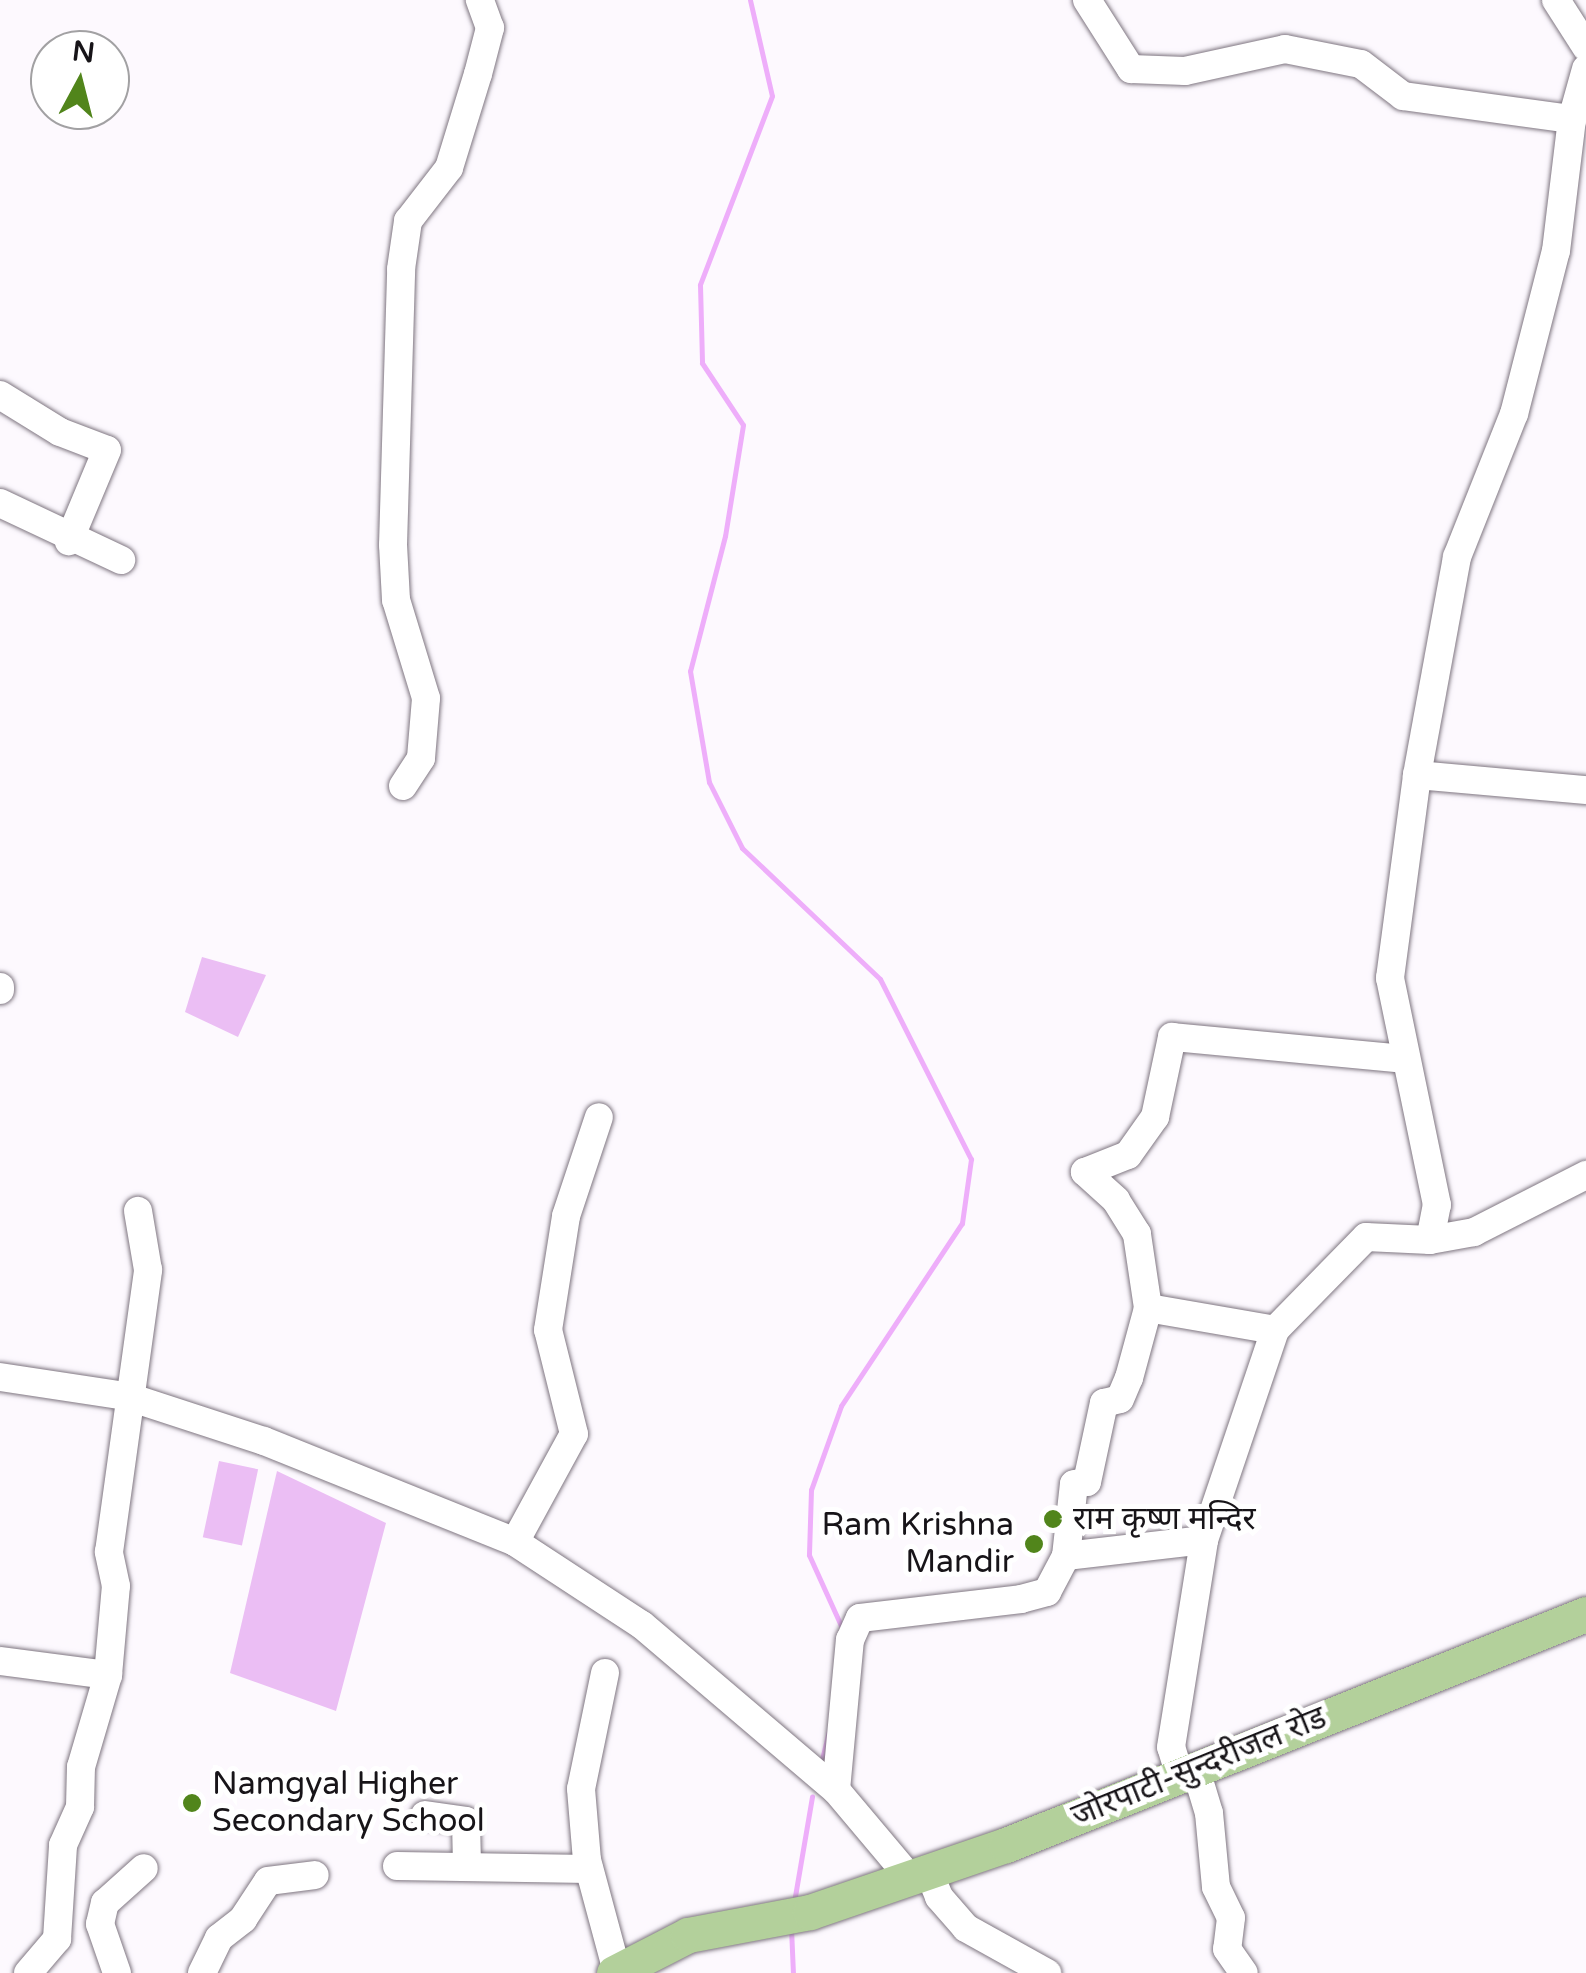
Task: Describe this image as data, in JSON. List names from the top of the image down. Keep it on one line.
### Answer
{"streets":{"main road":["जोरपाटी-सुन्दरीजल रोड"]},"places":["राम कृष्ण मन्दिर","Ram Krishna Mandir","Namgyal Higher Secondary School"],"north":"top"}
